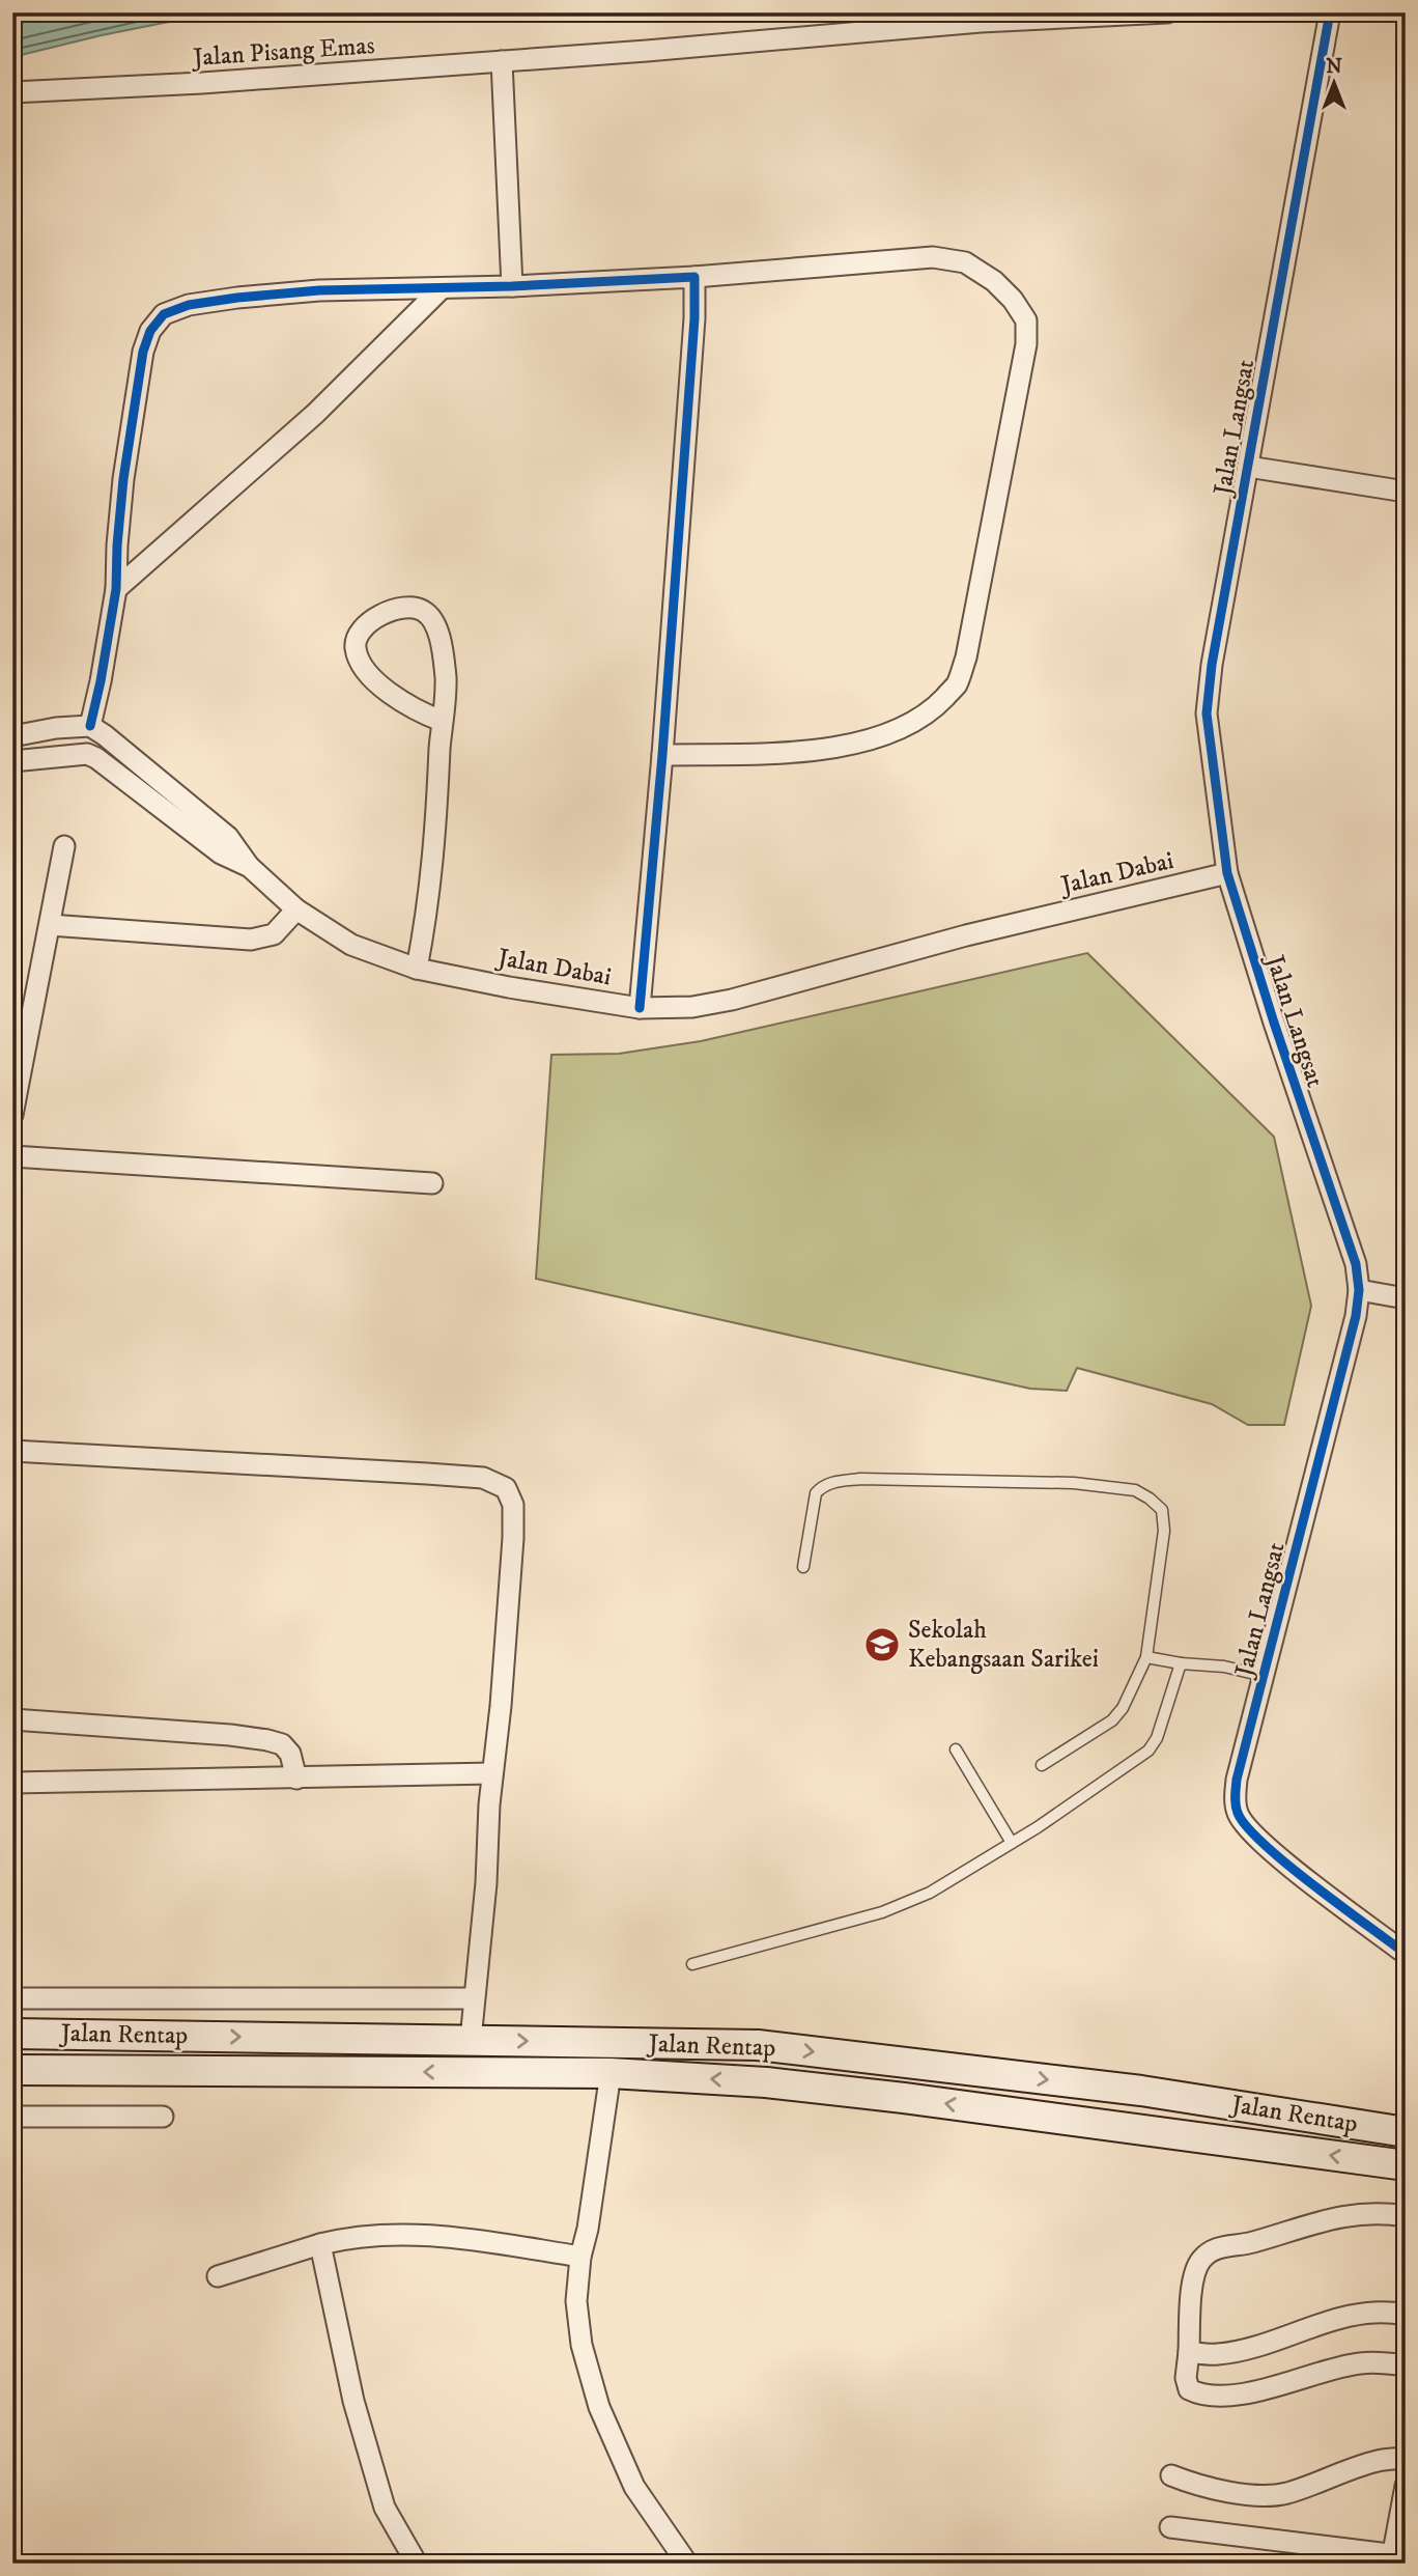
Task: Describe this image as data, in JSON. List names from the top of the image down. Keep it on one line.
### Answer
{"streets":{"main road":["Jalan Rentap"],"street":["Jalan Pisang Emas","Jalan Langsat","Jalan Dabai"]},"crossings":[["Jalan Langsat","Jalan Dabai"]],"places":{"school or university":["Sekolah Kebangsaan Sarikei"]},"north":"top"}
